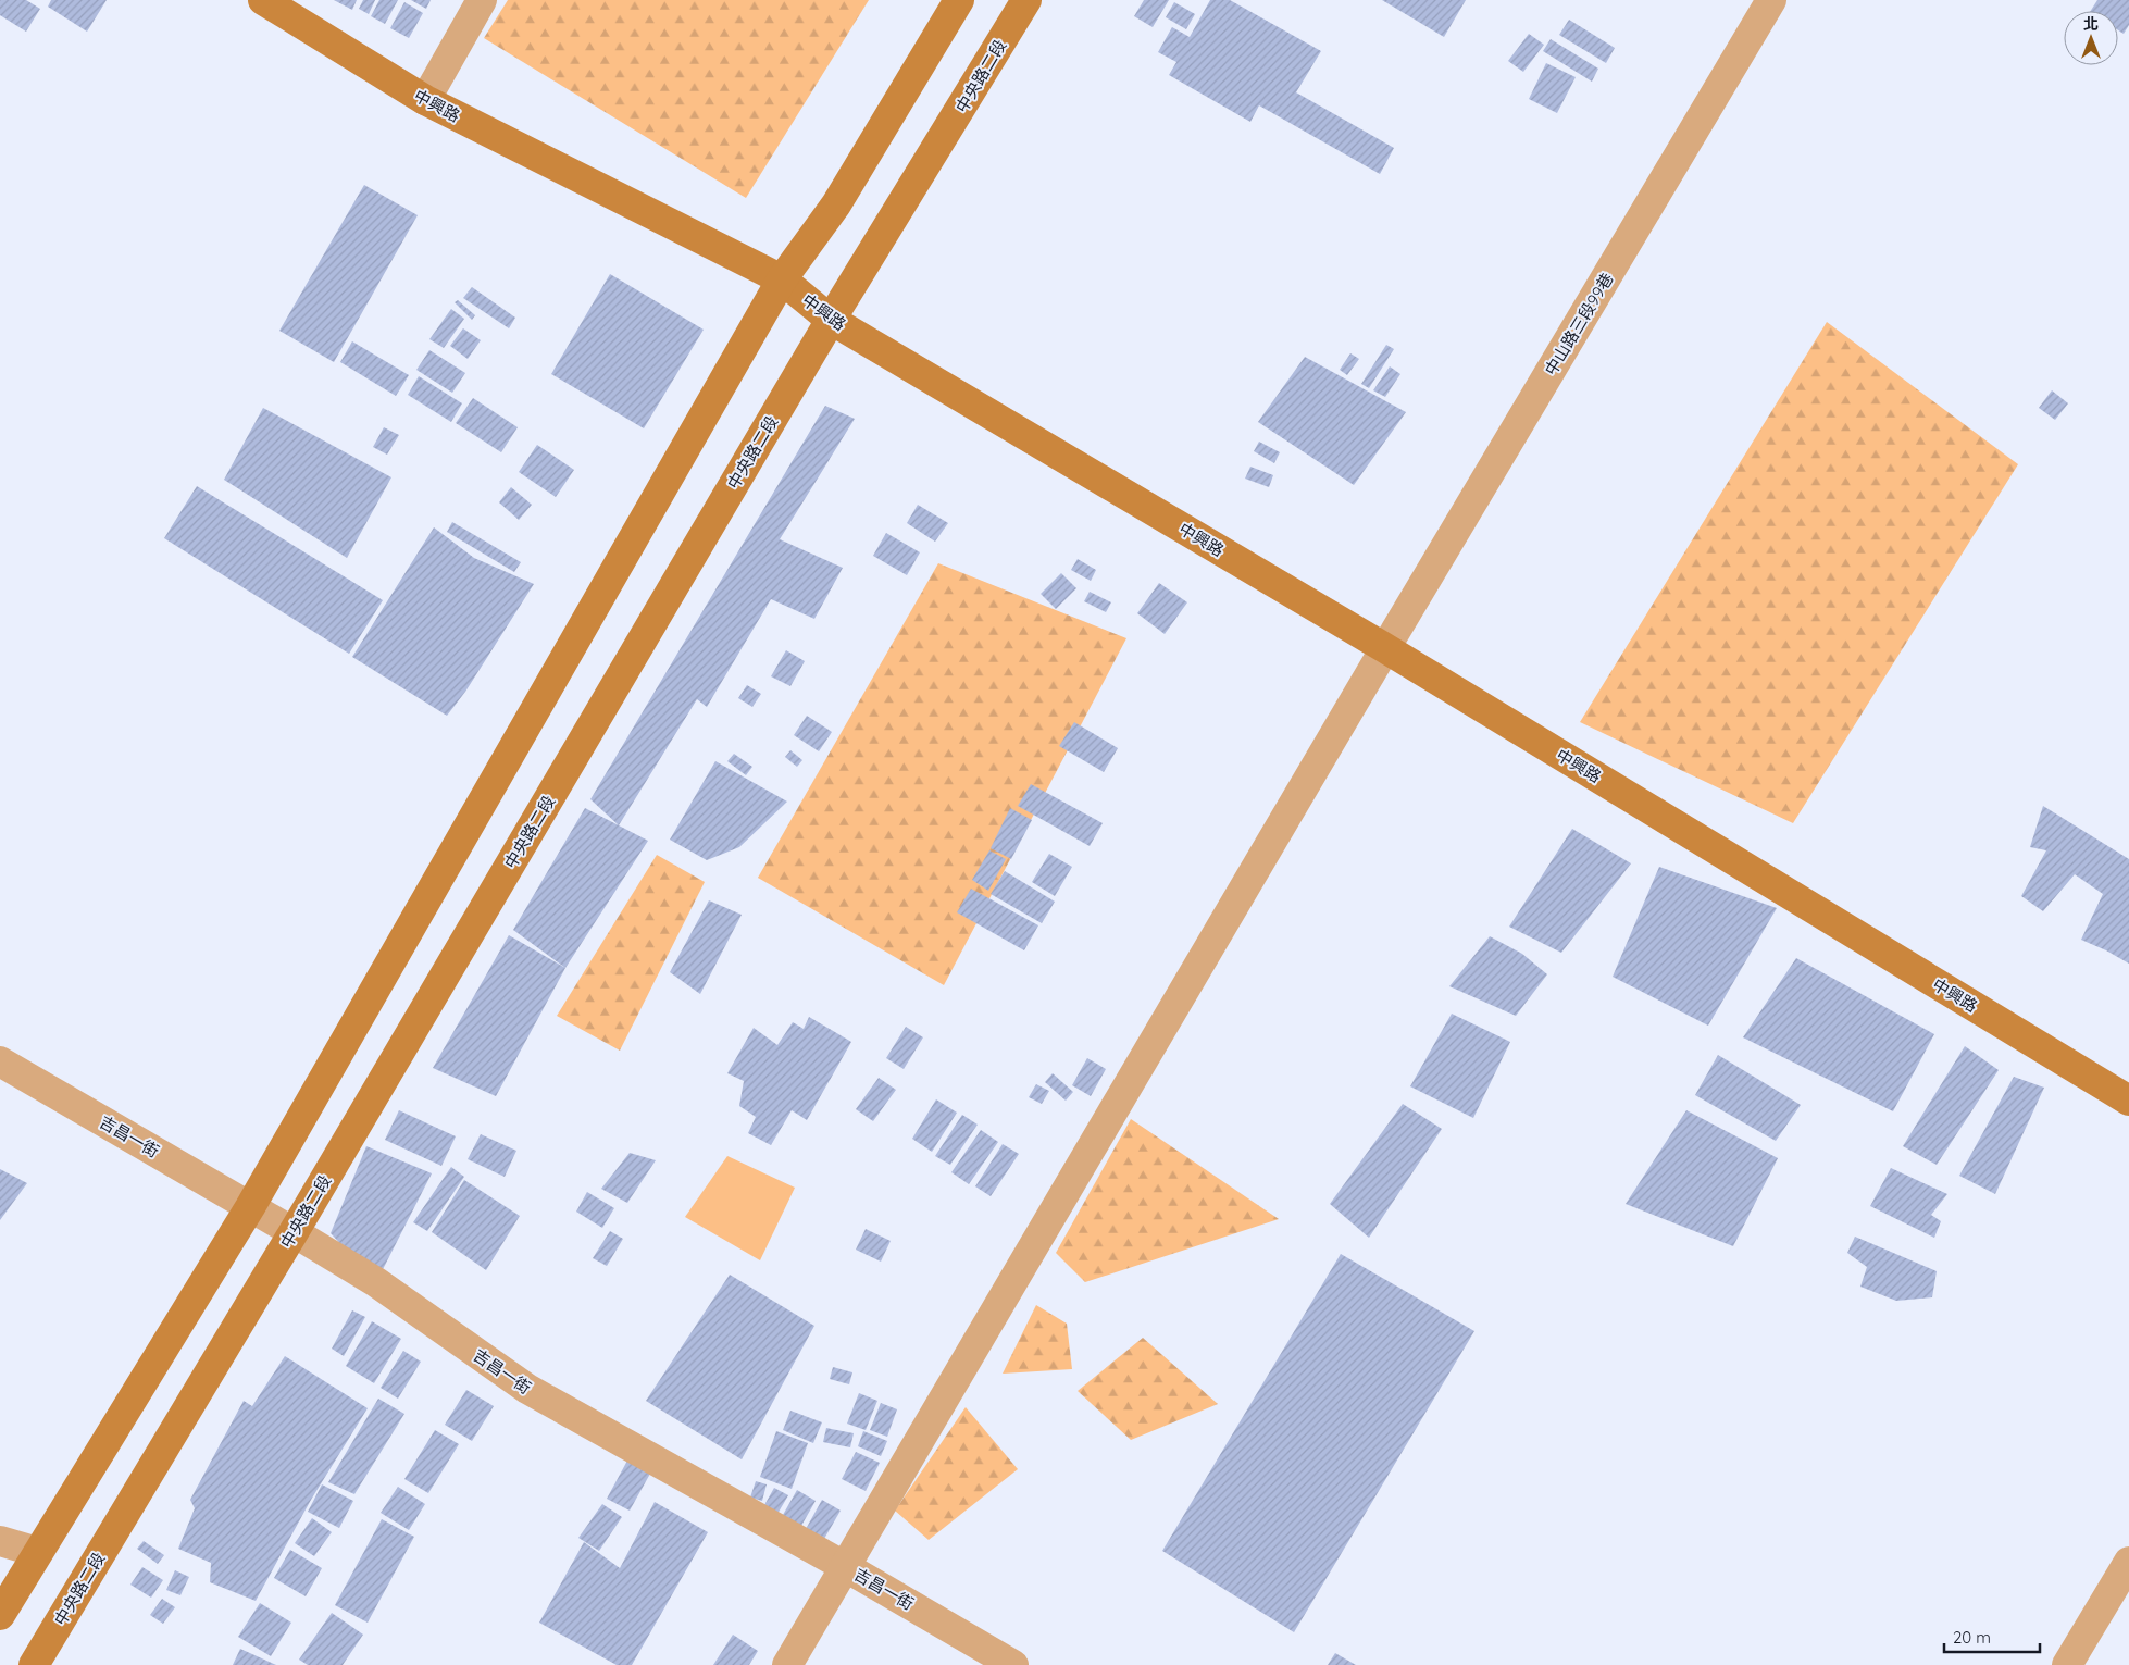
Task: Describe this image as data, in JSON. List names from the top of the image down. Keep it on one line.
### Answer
{"streets":{"street":["中央路二段","中興路","中山路三段99巷","吉昌一街"]},"crossings":[["中央路二段","中興路"],["中央路二段","吉昌一街"],["中興路","中山路三段99巷"],["中山路三段99巷","吉昌一街"]],"scale_bar":"20 m","north":"top"}
